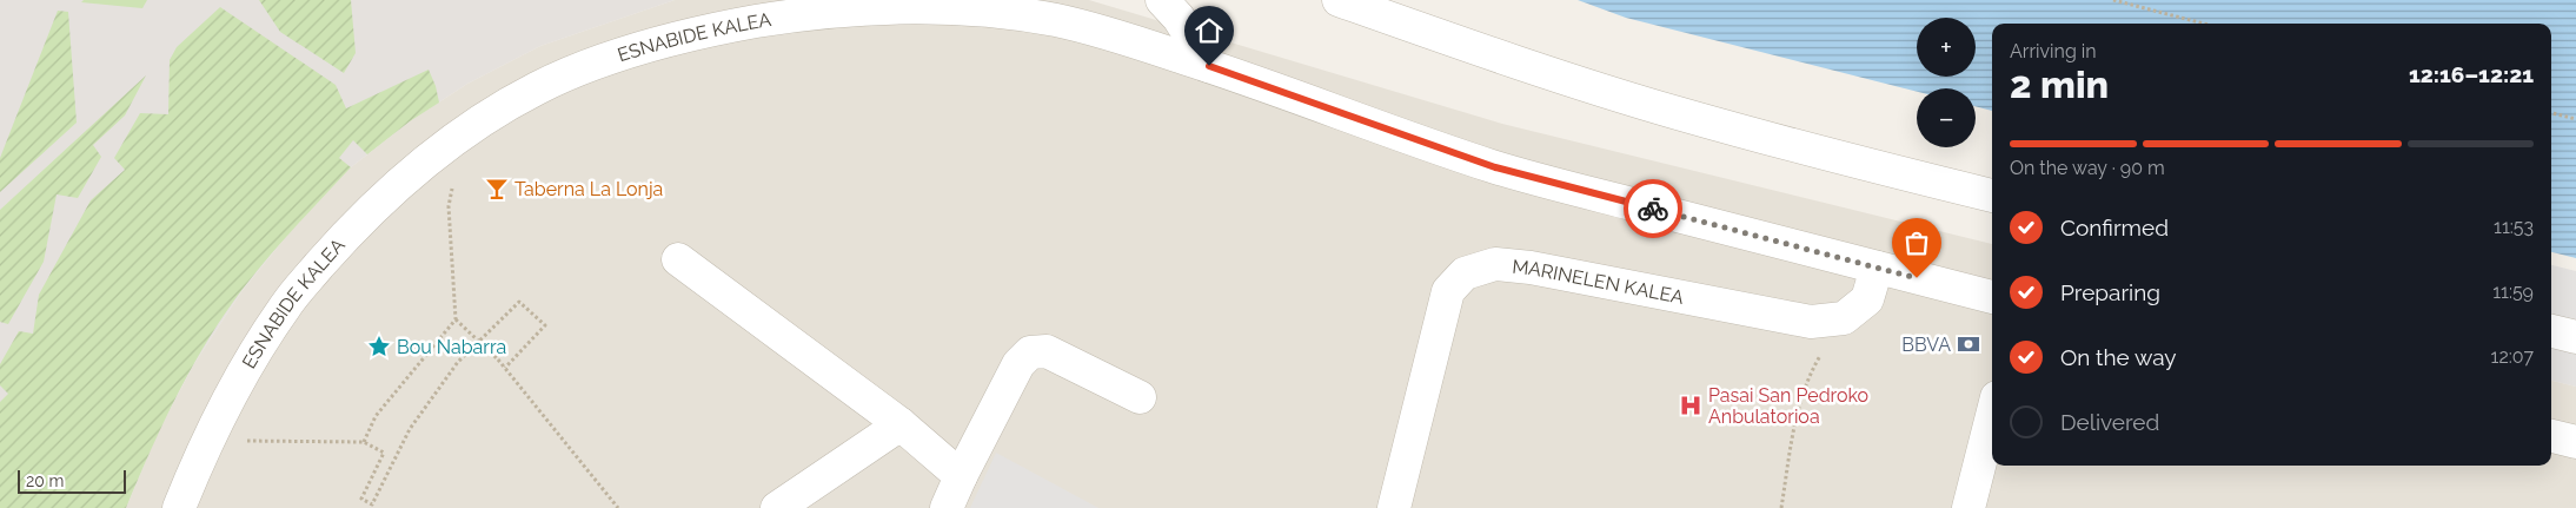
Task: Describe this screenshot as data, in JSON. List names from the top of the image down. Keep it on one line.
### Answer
{"streets":{"street":["ESNABIDE KALEA","MARINELEN KALEA"]},"places":{"bar":["Taberna La Lonja"],"bank":["BBVA"],"place":["Bou Nabarra"],"hospital":["Pasai San Pedroko Anbulatorioa"]},"scale_bar":"20 m","page":{"map_buttons":["+","−"],"heading":["2 min","Arriving in","12:16–12:21"],"bar":"On the way · 90 m","list":[["Confirmed","11:53"],["Preparing","11:59"],["On the way","12:07"],"Delivered"],"scale":"20 m"}}
